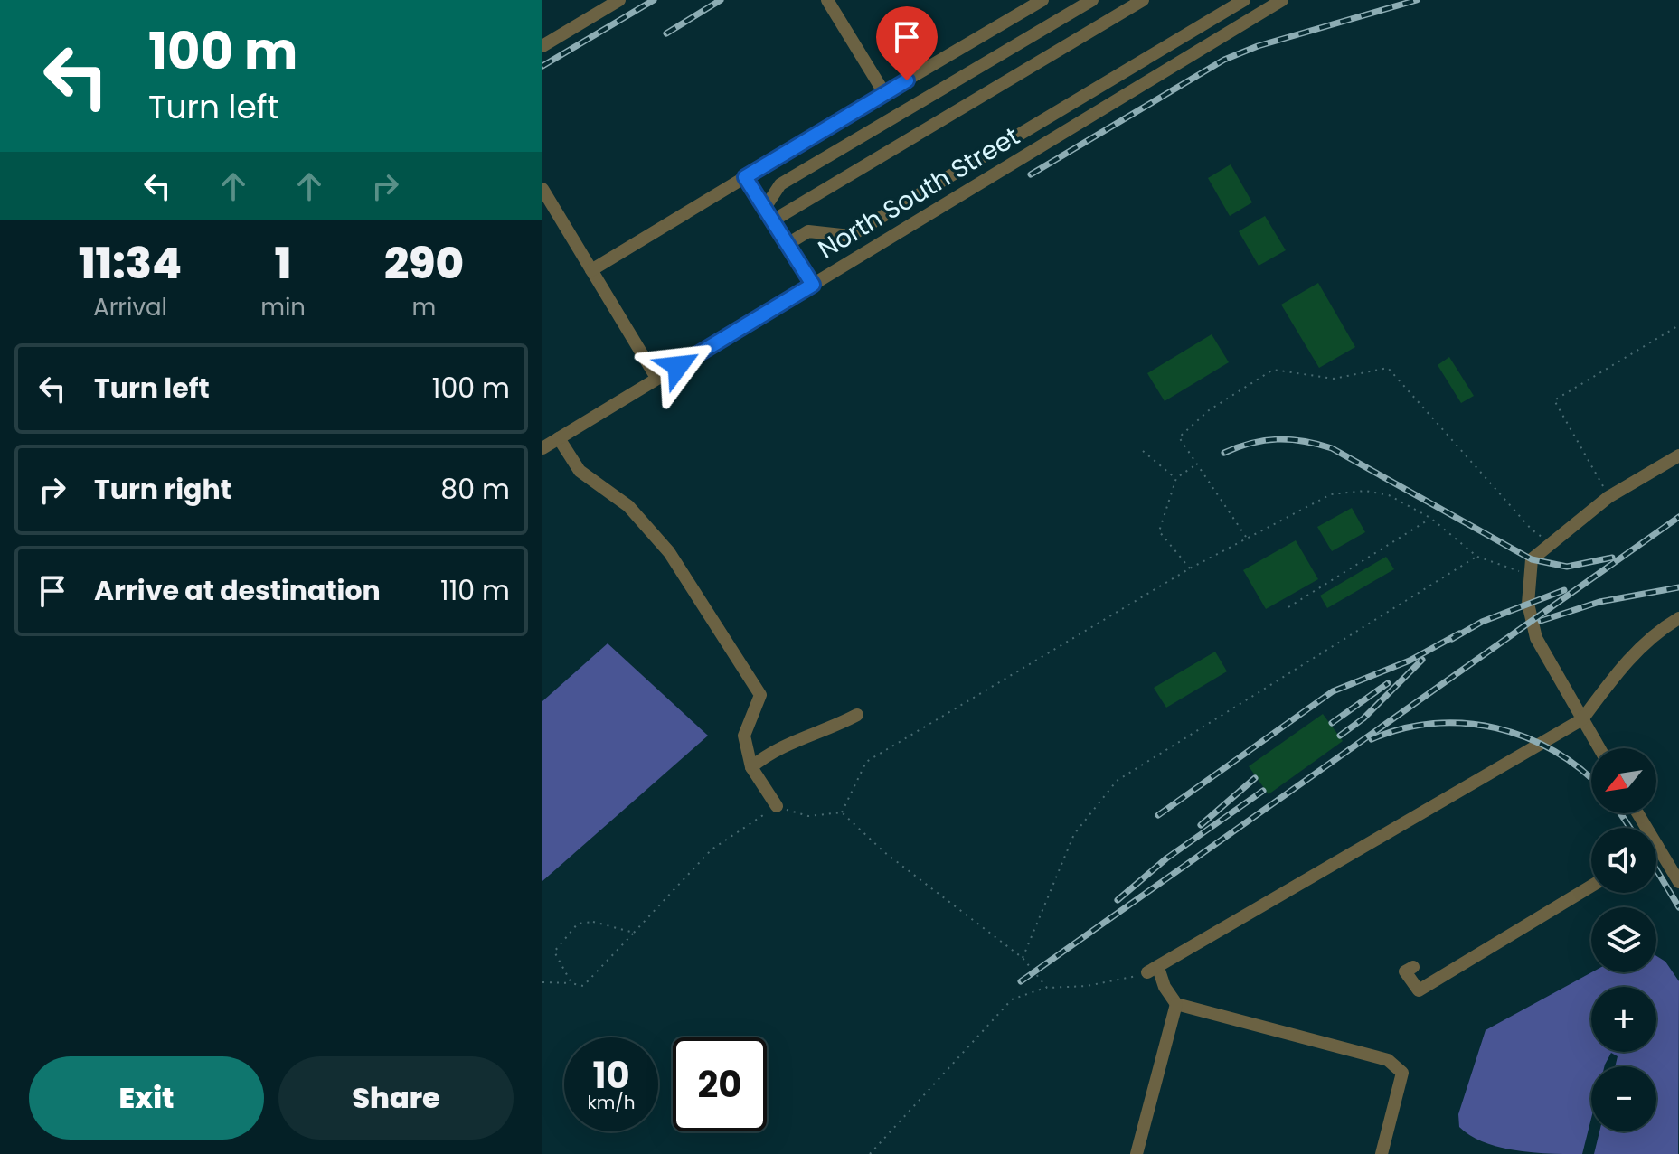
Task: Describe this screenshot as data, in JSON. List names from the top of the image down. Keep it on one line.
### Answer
{"streets":{"lane":["North South Street"]},"north":"bottom left","page":{"turn":["100 m","Turn left"],"eta":["11:34","Arrival","1","min","290","m"],"list":[{"name":"Turn left","value":"100 m"},{"name":"Turn right","value":"80 m"},{"name":"Arrive at destination","value":"110 m"}],"map_buttons":["+","−"],"speed":"10 km/h","limit":"20","buttons":["Exit","Share"]}}
